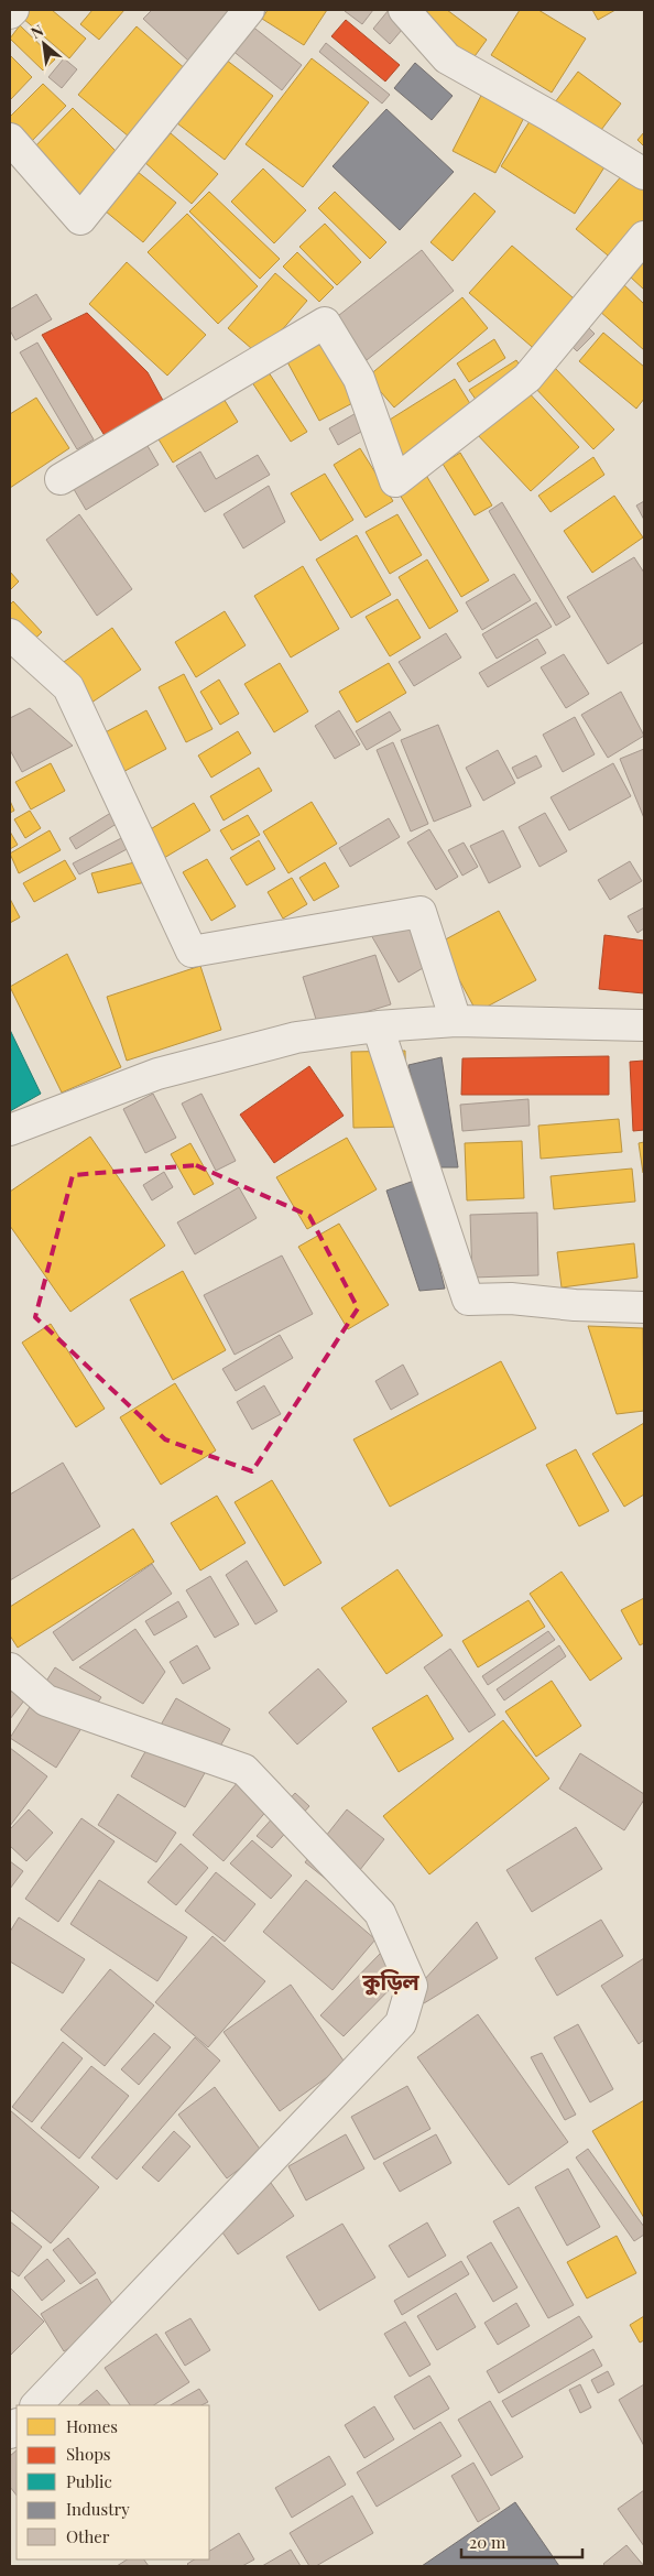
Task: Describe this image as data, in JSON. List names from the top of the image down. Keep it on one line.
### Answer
{"districts":["কুড়িল"],"legend":["Homes","Shops","Public","Industry","Other"],"scale_bar":"20 m","north":"top left"}
